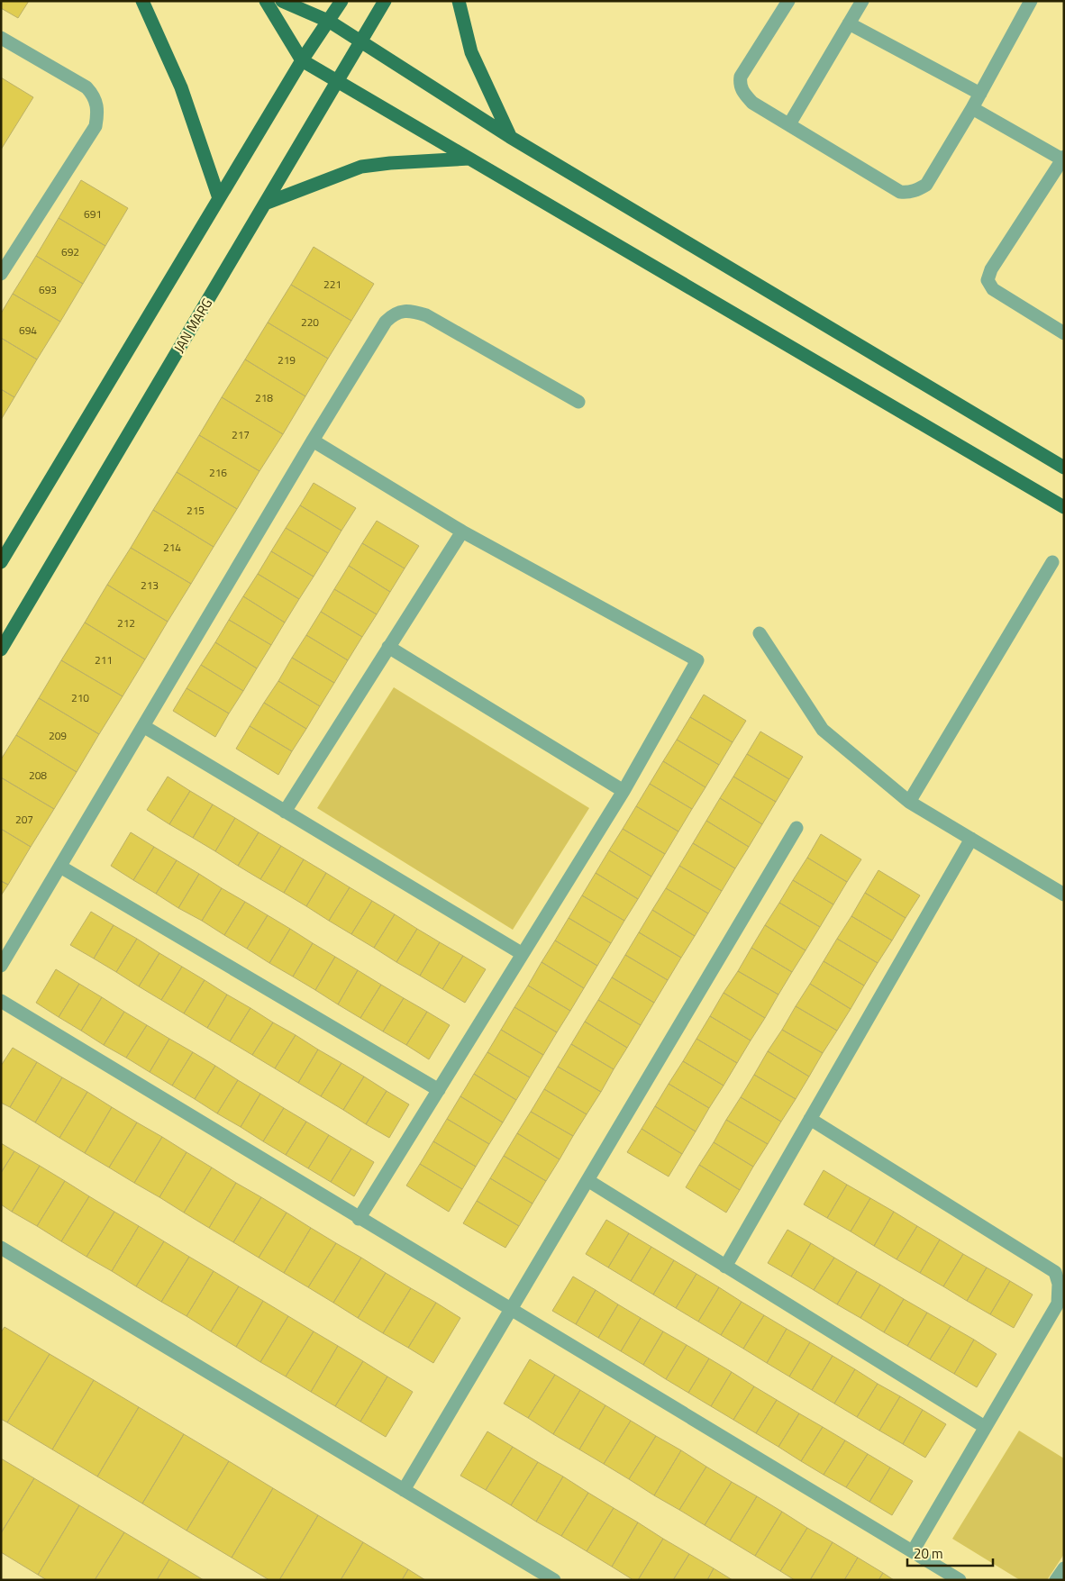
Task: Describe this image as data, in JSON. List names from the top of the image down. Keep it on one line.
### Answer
{"streets":{"main road":["JAN MARG"]},"house_numbers":["691","692","221","693","220","694","219","218","217","216","215","214","213","212","211","210","209","208","207"],"scale_bar":"20 m"}
